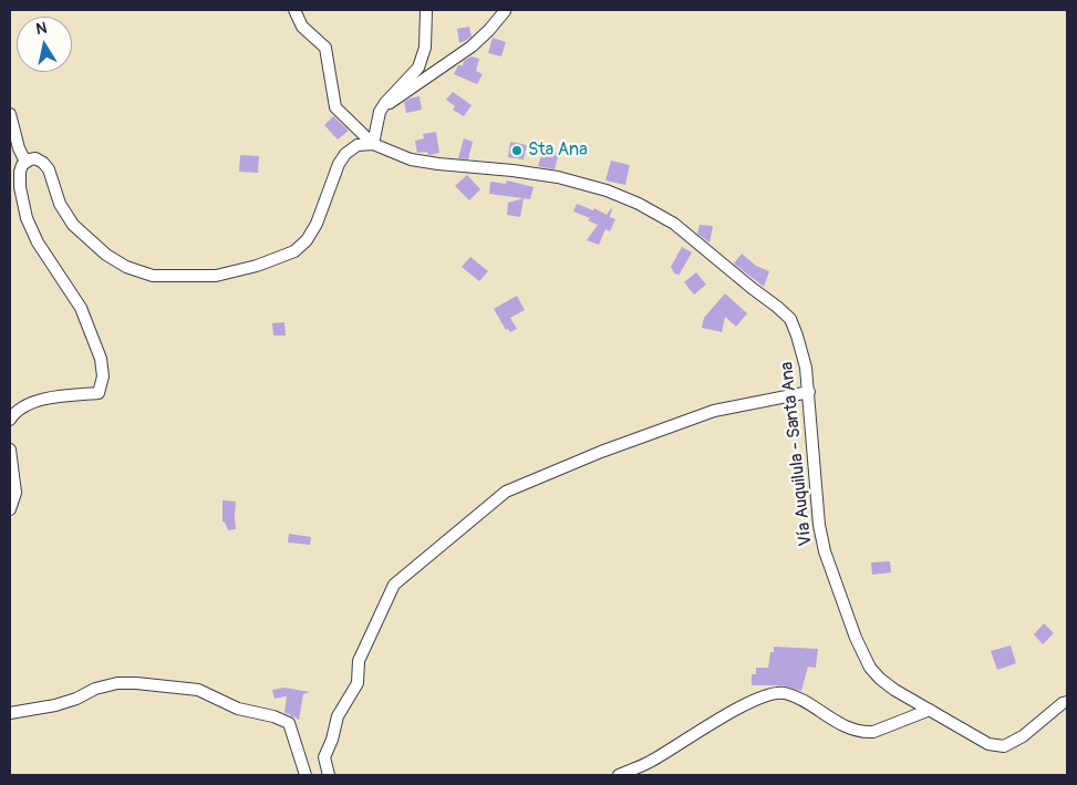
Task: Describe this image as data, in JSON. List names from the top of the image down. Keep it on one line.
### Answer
{"streets":{"street":["Vía Auquilula - Santa Ana"]},"places":["Sta Ana"],"north":"top"}
